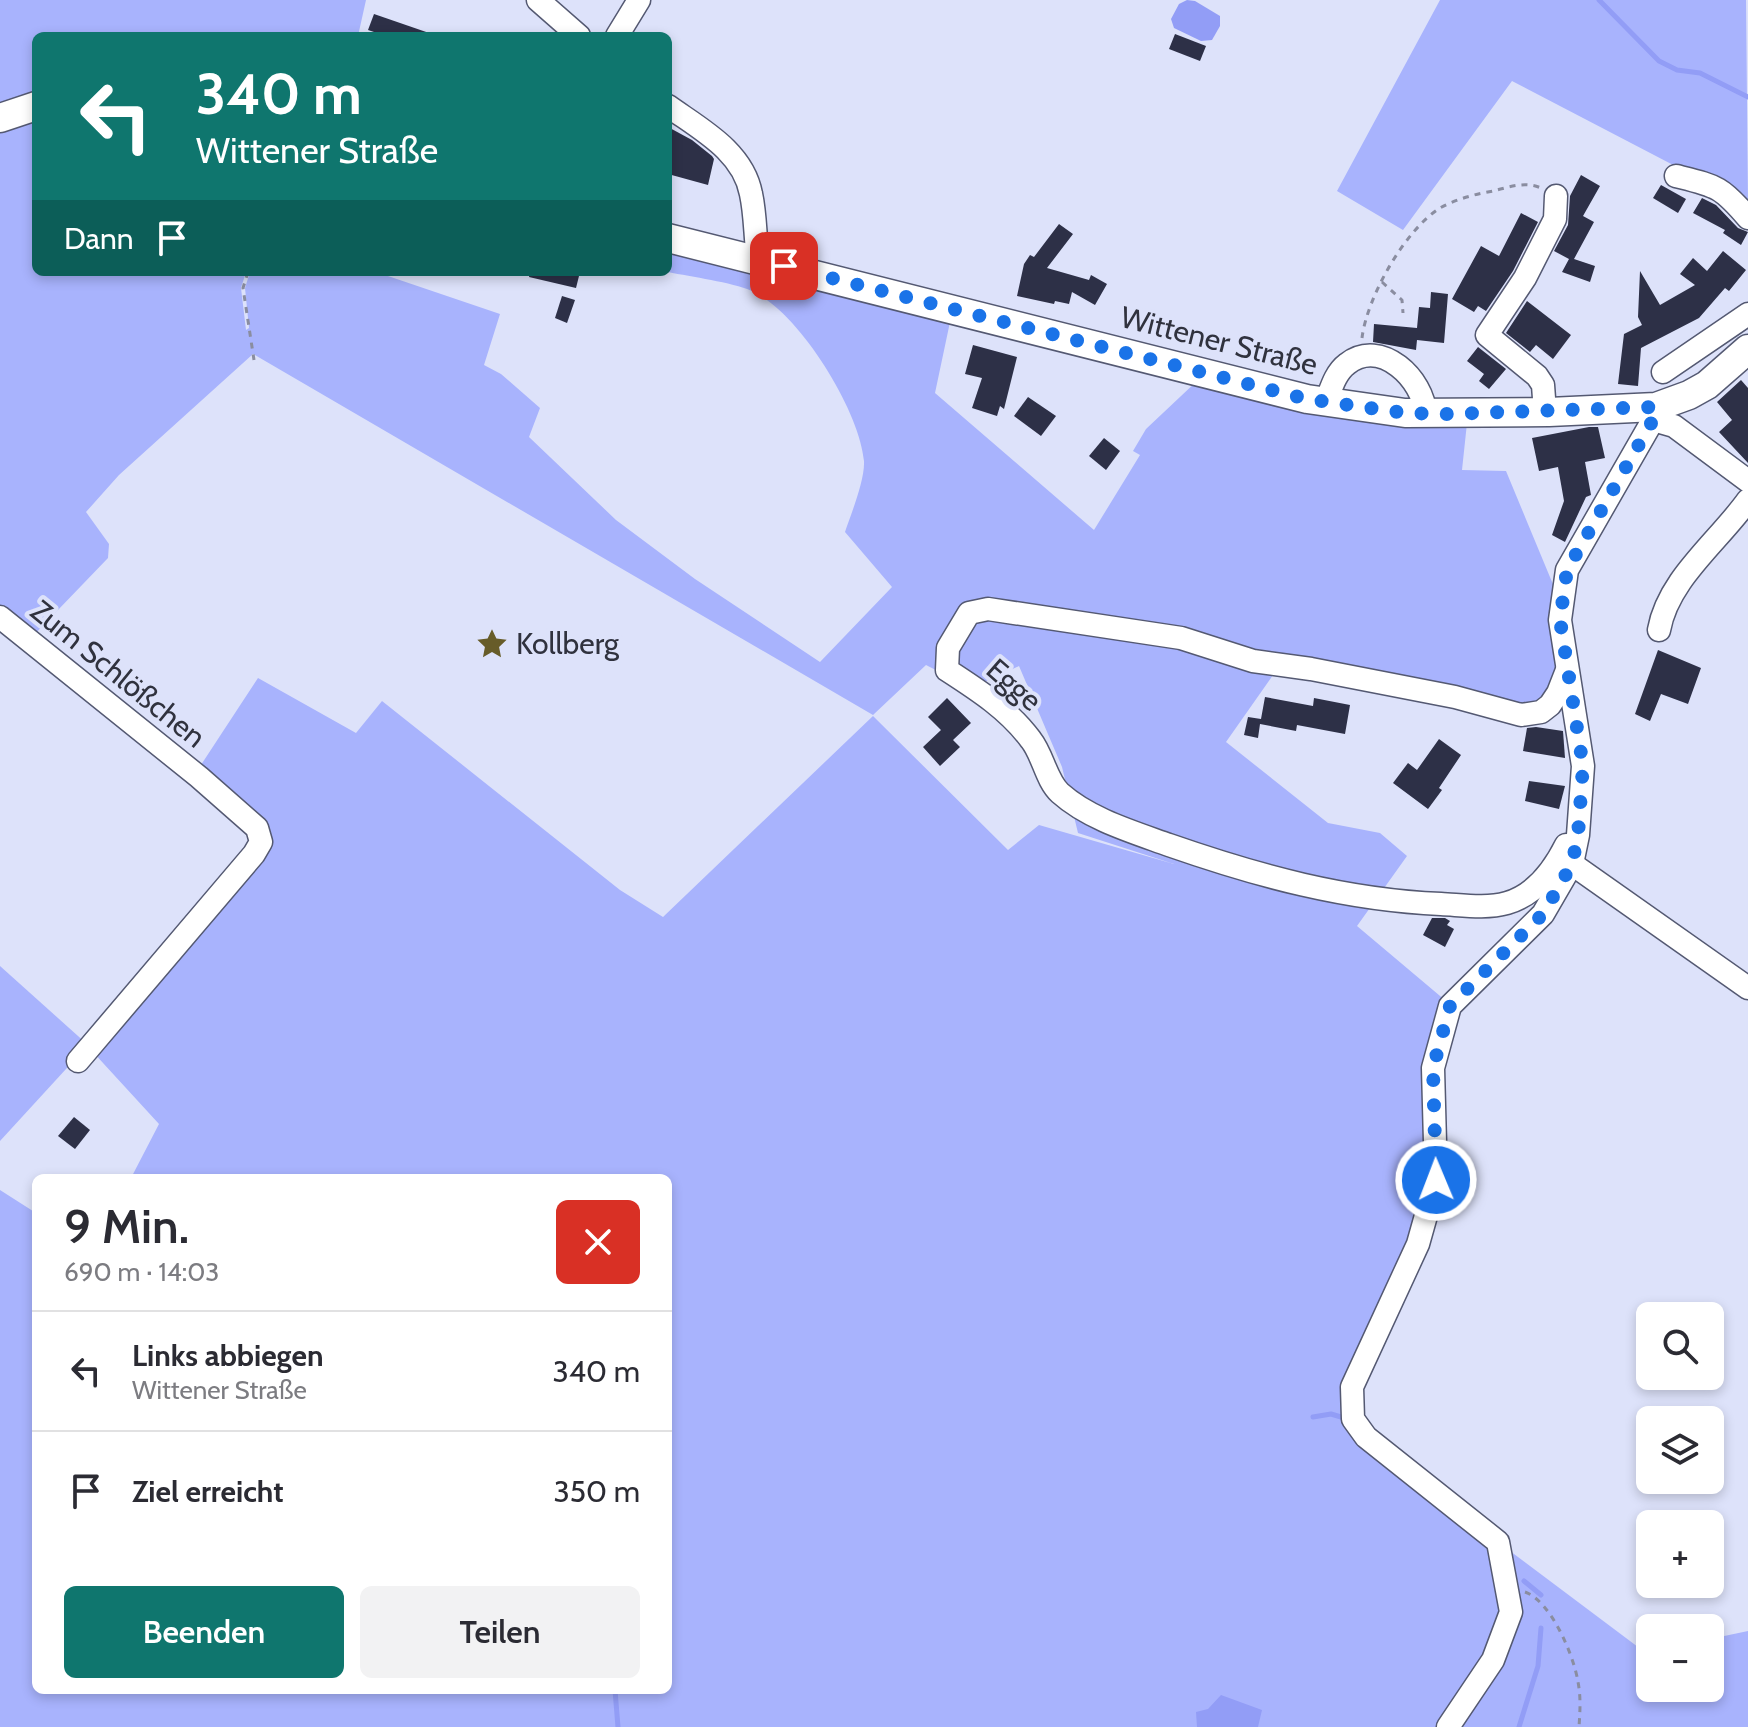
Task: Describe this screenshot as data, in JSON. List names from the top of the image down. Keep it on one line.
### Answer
{"streets":{"main road":["Wittener Straße"],"street":["Zum Schlößchen","Egge"]},"places":{"place":["Kollberg"]},"page":{"turn":["340 m","Wittener Straße"],"then":"Dann","heading":["9 Min.","690 m · 14:03"],"map_buttons":["+","−"],"list":[{"name":"Links abbiegen","note":"Wittener Straße","value":"340 m"},{"name":"Ziel erreicht","value":"350 m"}],"buttons":["Beenden","Teilen"]}}
